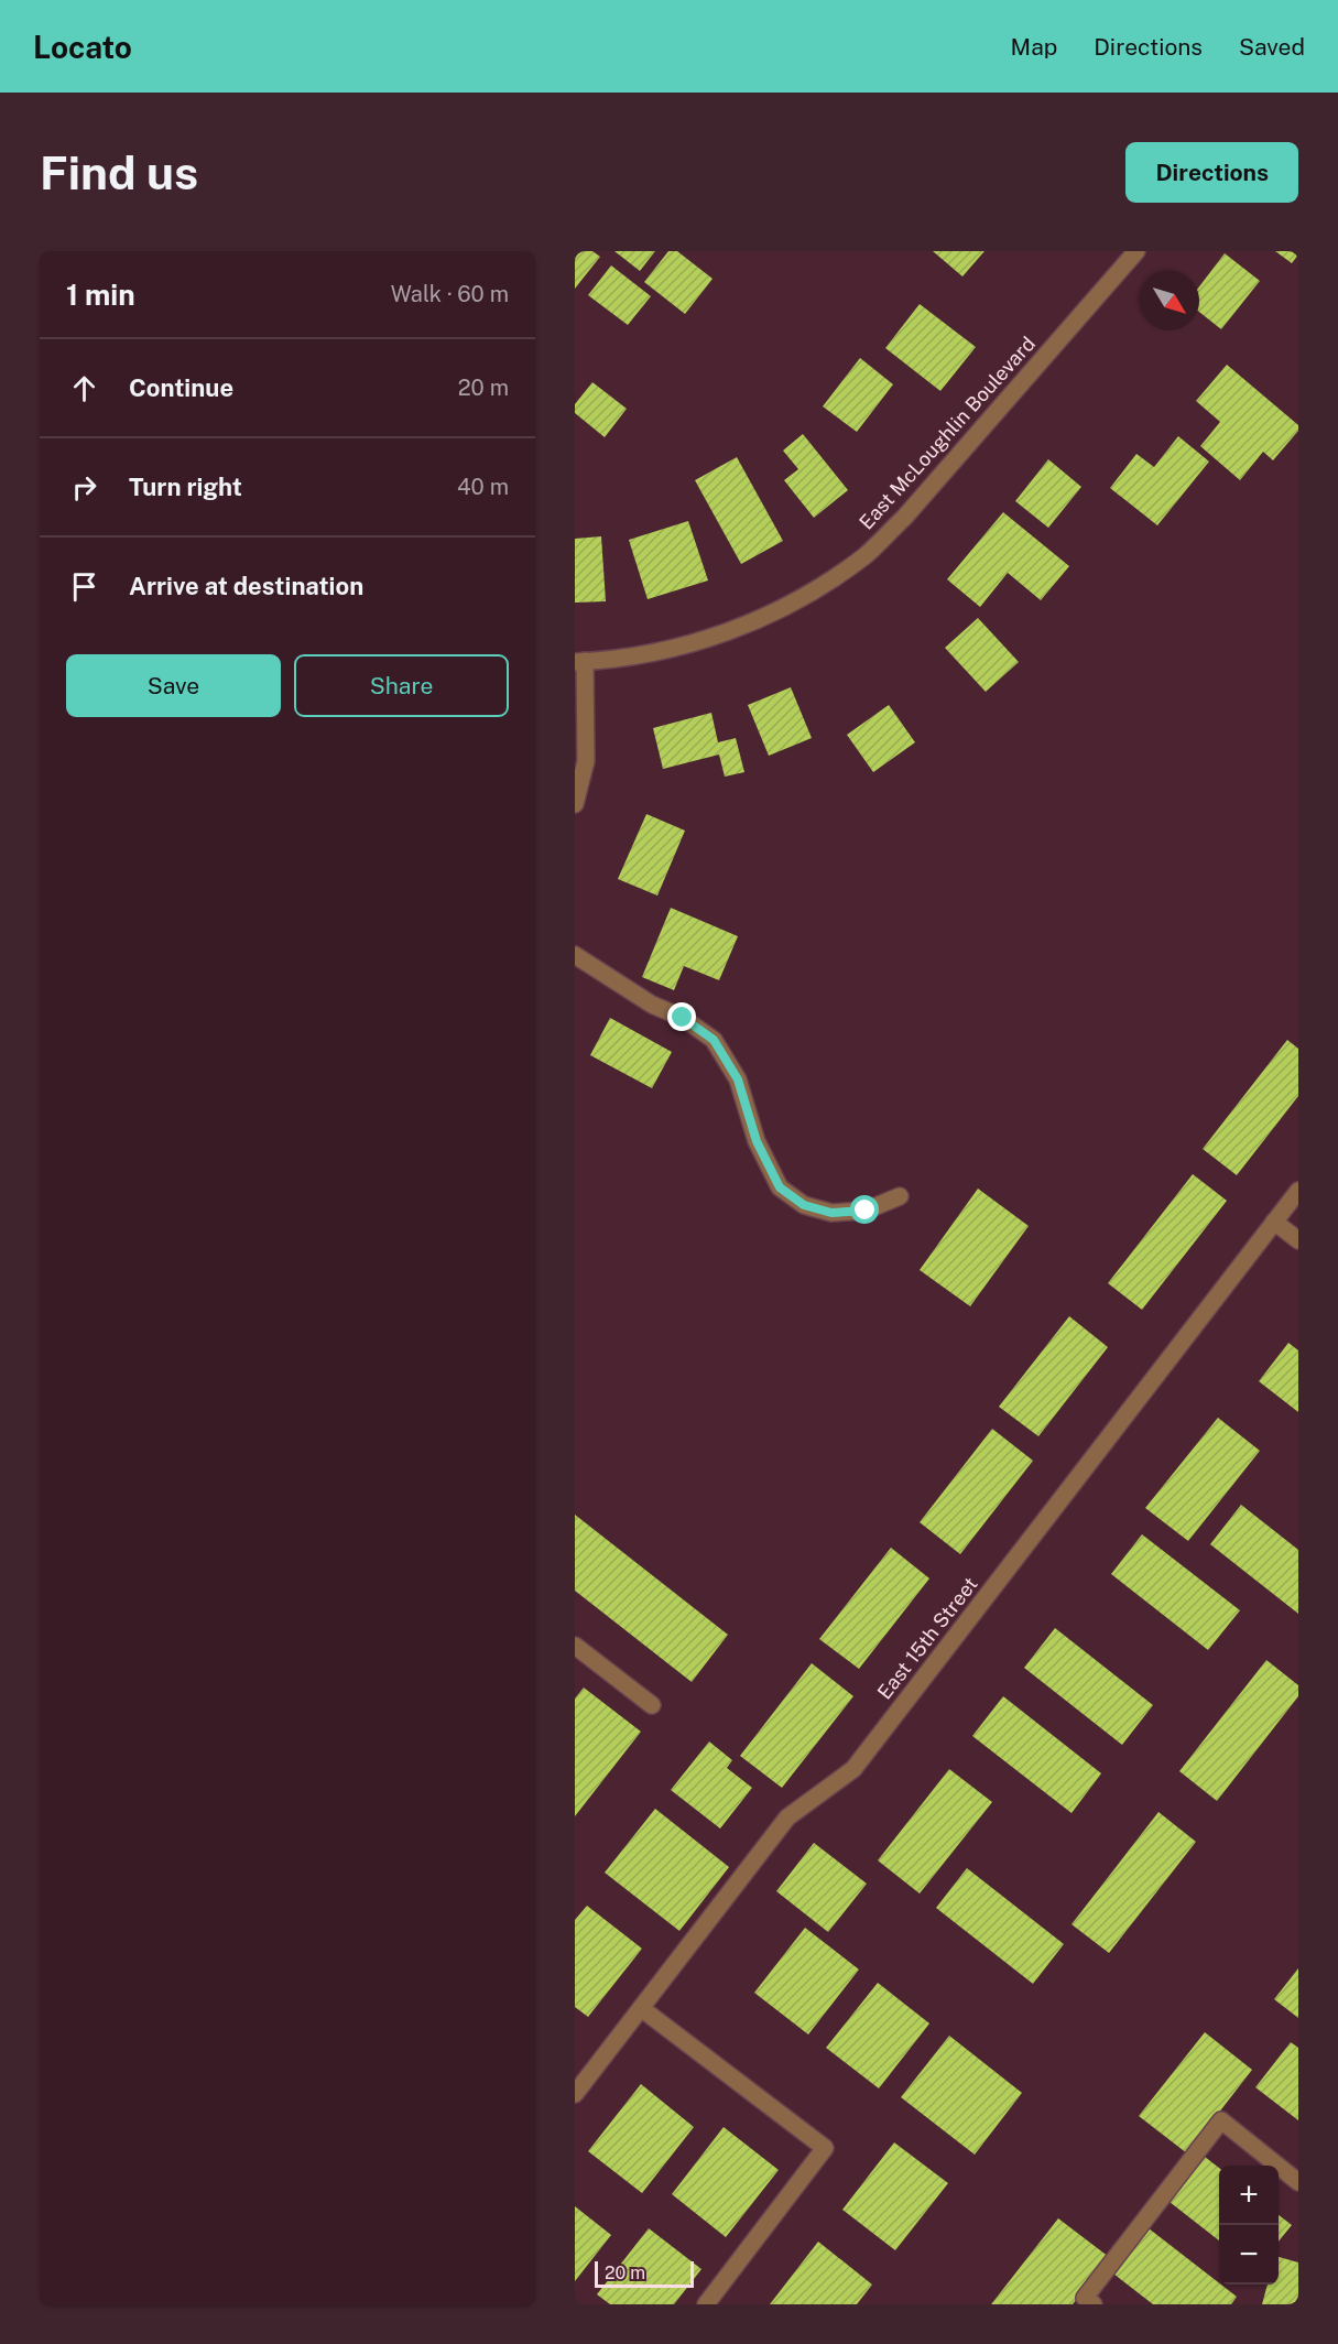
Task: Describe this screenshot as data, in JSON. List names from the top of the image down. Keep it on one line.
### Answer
{"streets":{"street":["East McLoughlin Boulevard","East 15th Street"]},"scale_bar":"20 m","north":"bottom right","page":{"header":"Locato","nav":["Map","Directions","Saved"],"buttons":["Directions",["Save","Share"]],"title":"Find us","heading":["1 min","Walk · 60 m"],"list":[["Continue","20 m"],["Turn right","40 m"],"Arrive at destination"],"map_buttons":["+","−"],"scale":"20 m"}}
